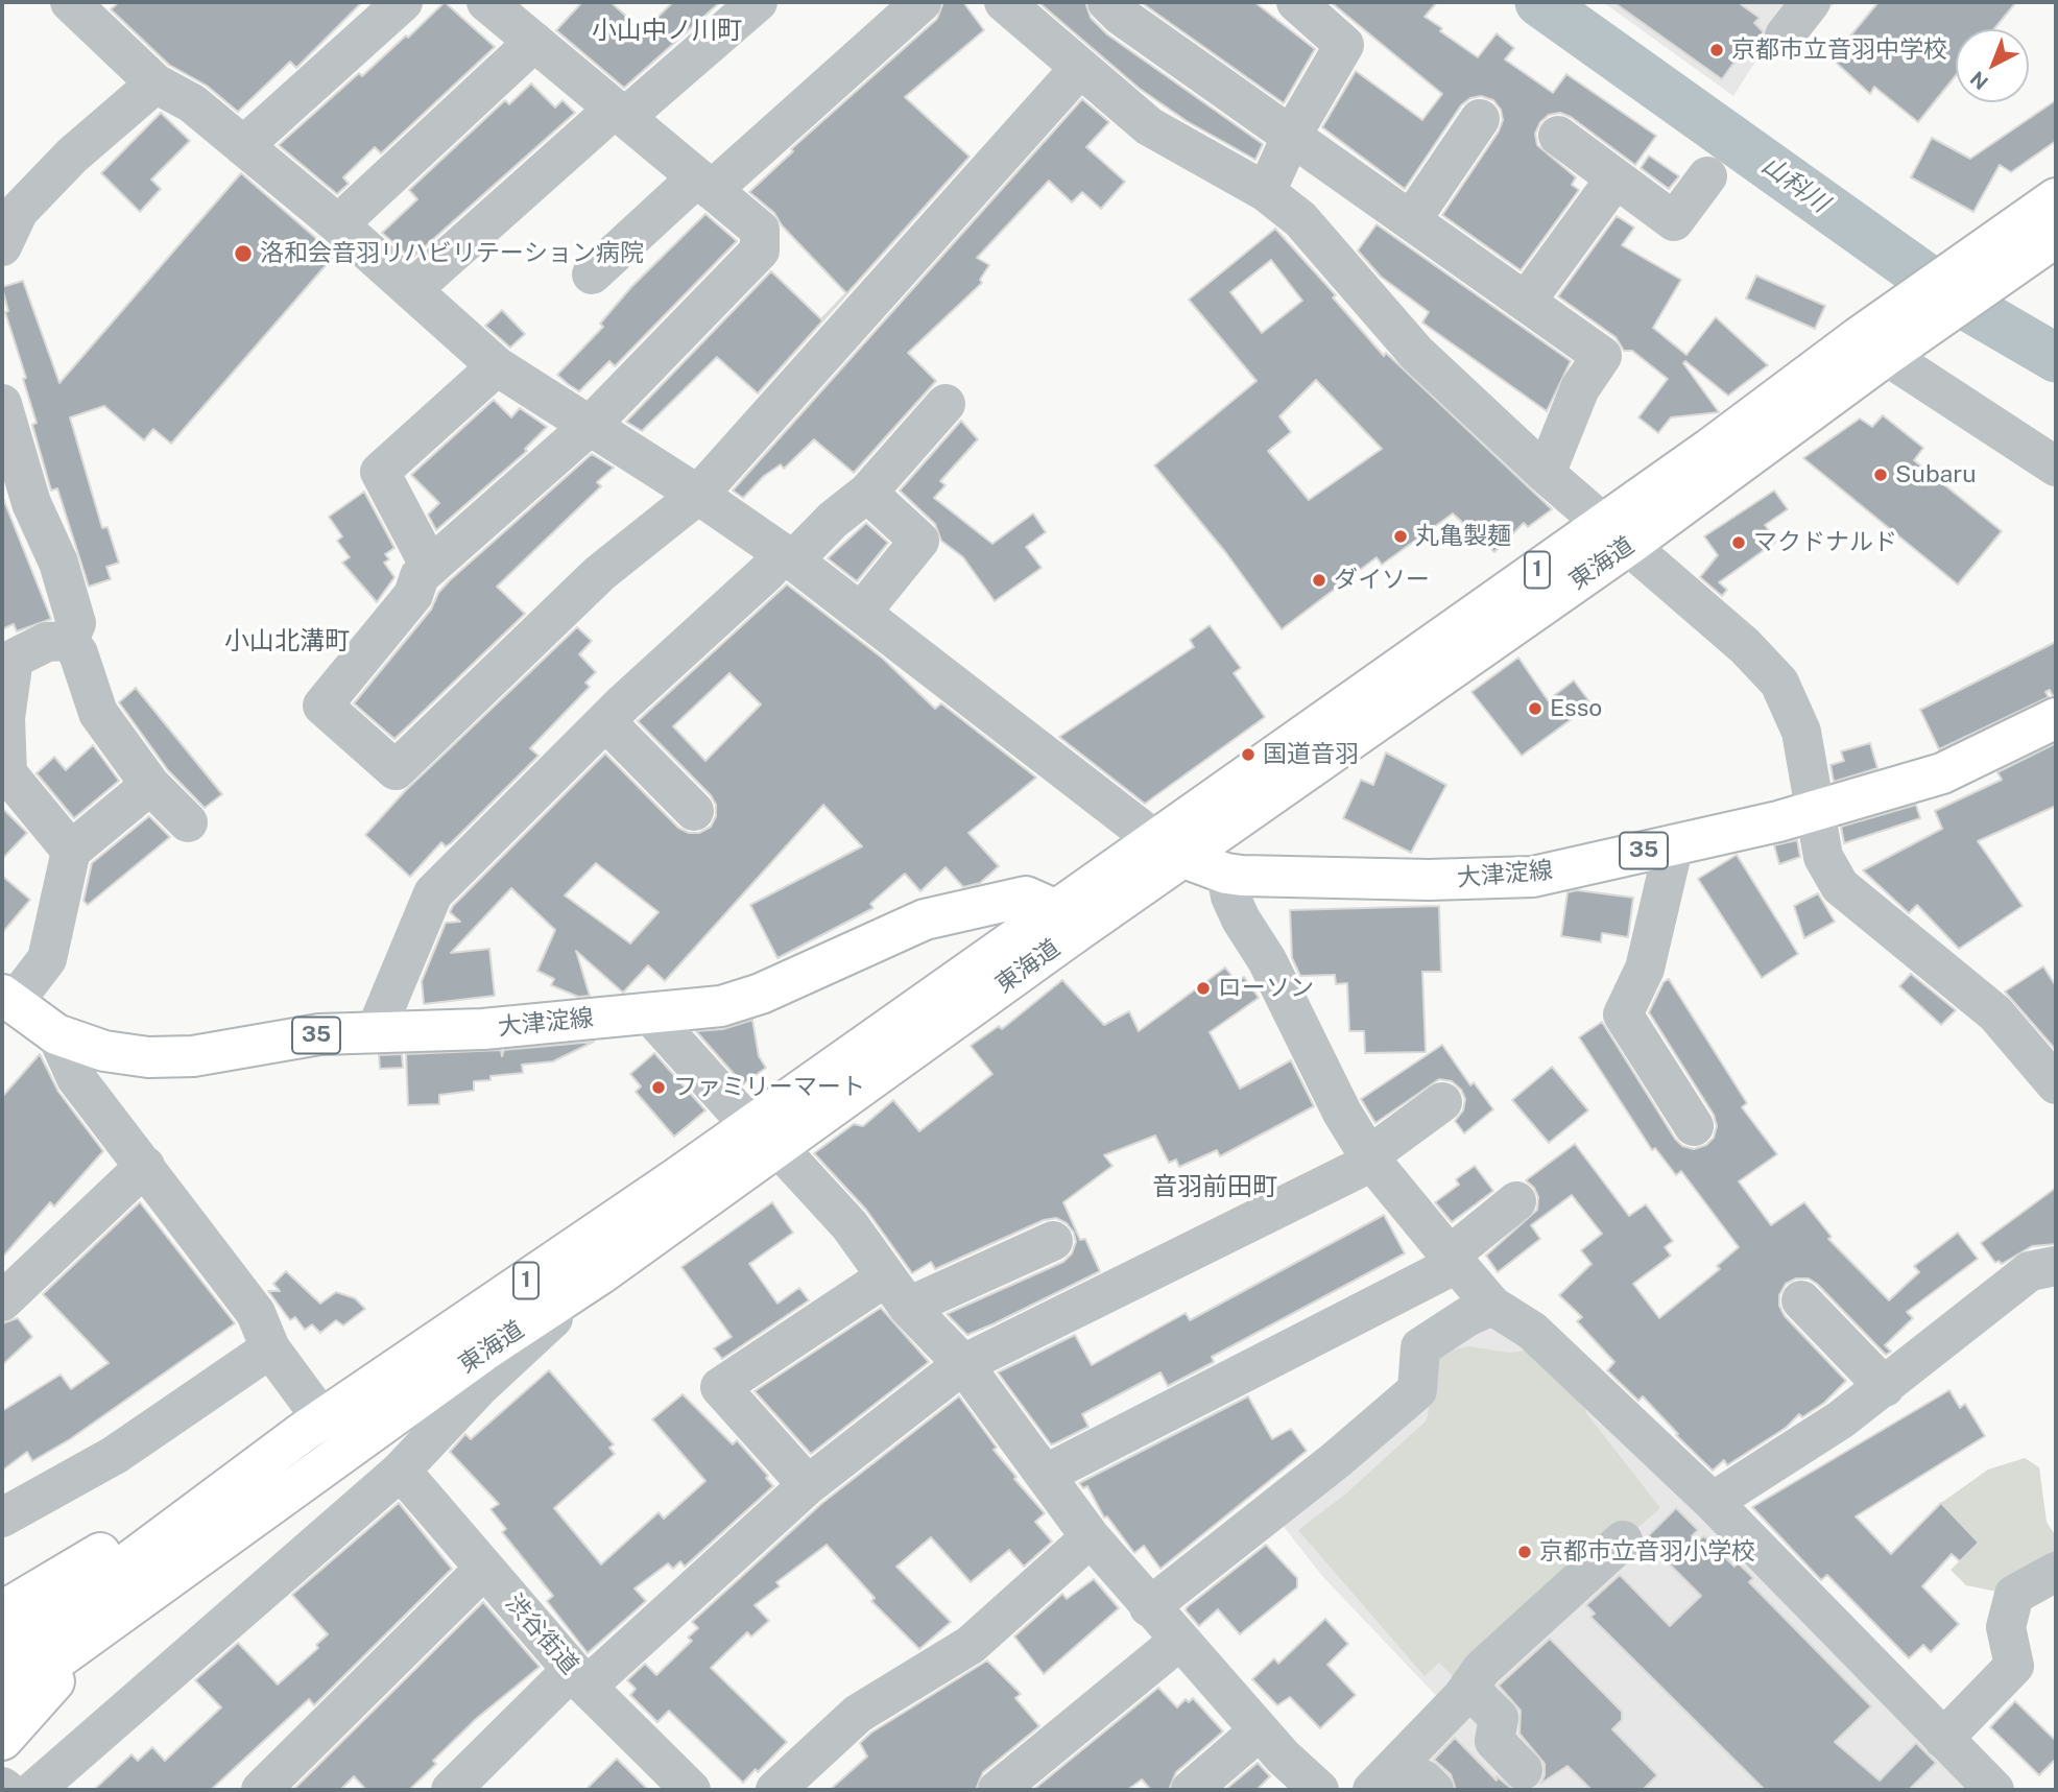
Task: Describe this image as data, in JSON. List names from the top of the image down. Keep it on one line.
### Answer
{"streets":{"main road":["東海道","1","35","大津淀線"],"street":["渋谷街道"]},"crossings":[["東海道","大津淀線"]],"districts":["小山中ノ川町","小山北溝町","音羽前田町"],"water":["山科川"],"places":["京都市立音羽中学校","洛和会音羽リハビリテーション病院","Subaru","丸亀製麺","マクドナルド","ダイソー","Esso","国道音羽","ローソン","ファミリーマート","京都市立音羽小学校"],"north":"bottom left"}
